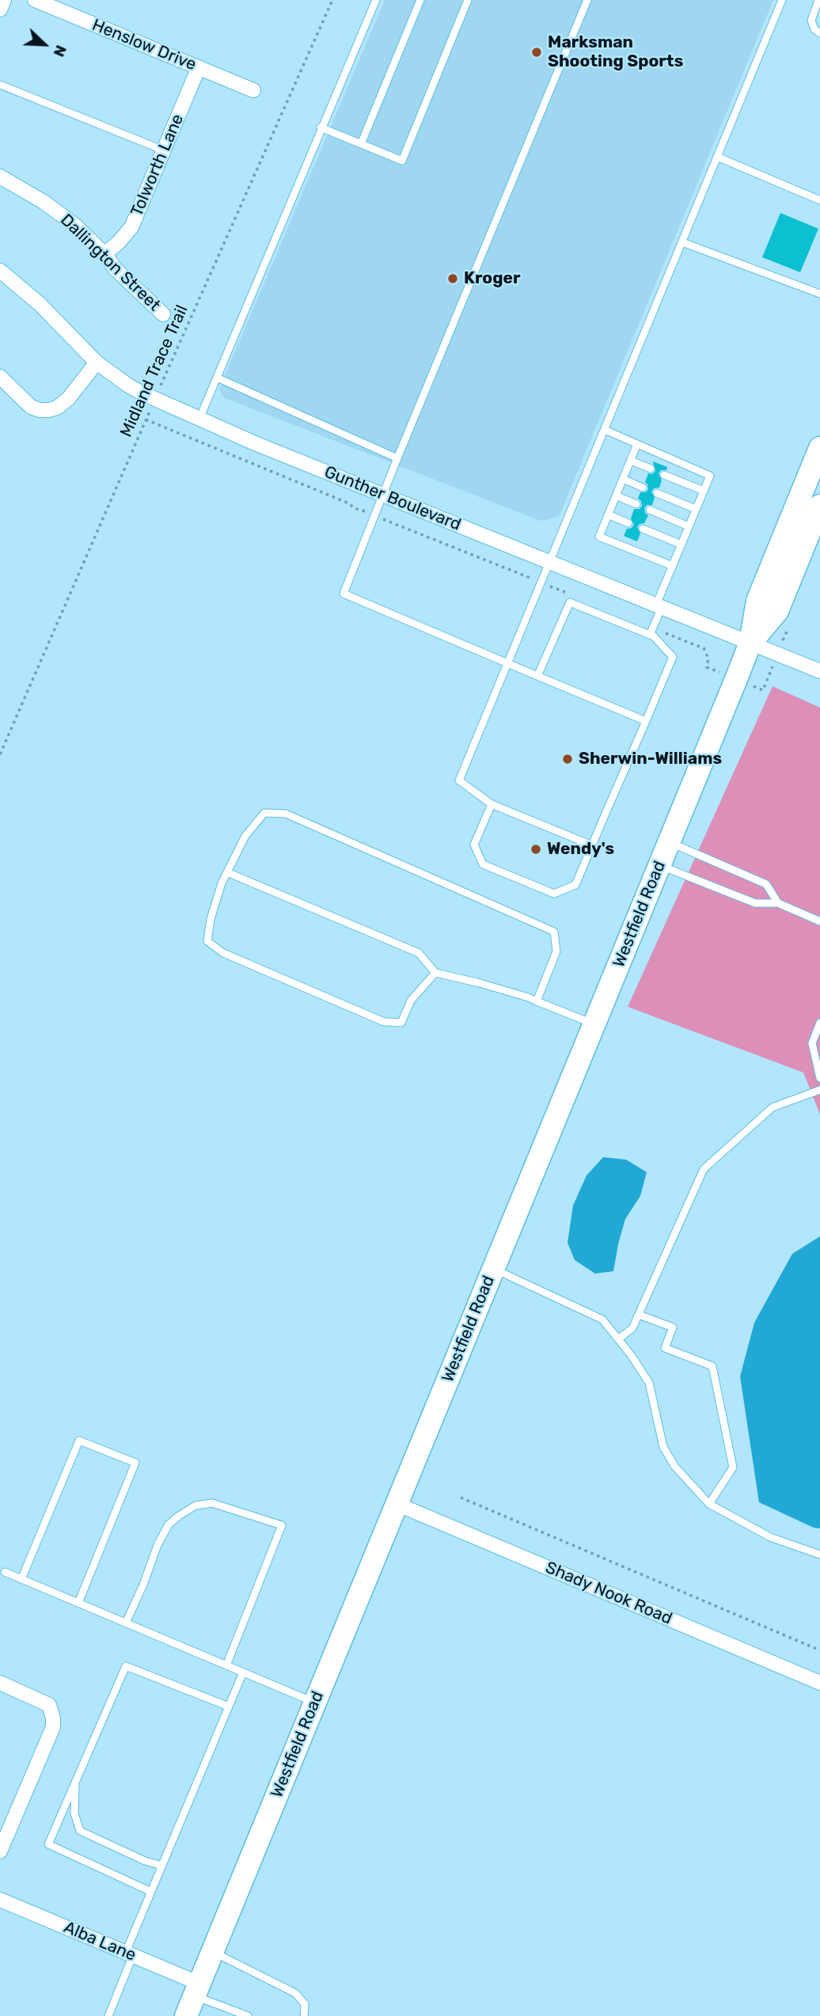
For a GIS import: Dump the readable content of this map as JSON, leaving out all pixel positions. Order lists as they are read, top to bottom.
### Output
{
  "streets": {
    "main road": ["Westfield Road"],
    "street": [
      "Henslow Drive",
      "Tolworth Lane",
      "Dallington Street",
      "Gunther Boulevard",
      "Shady Nook Road",
      "Alba Lane"
    ],
    "path": ["Midland Trace Trail"]
  },
  "crossings": [
    ["Henslow Drive", "Tolworth Lane"],
    ["Tolworth Lane", "Dallington Street"],
    ["Midland Trace Trail", "Gunther Boulevard"],
    ["Gunther Boulevard", "Westfield Road"],
    ["Westfield Road", "Shady Nook Road"],
    ["Westfield Road", "Alba Lane"]
  ],
  "places": [
    "Marksman Shooting Sports",
    "Kroger",
    "Sherwin-Williams",
    "Wendy's"
  ],
  "north": "bottom right"
}
